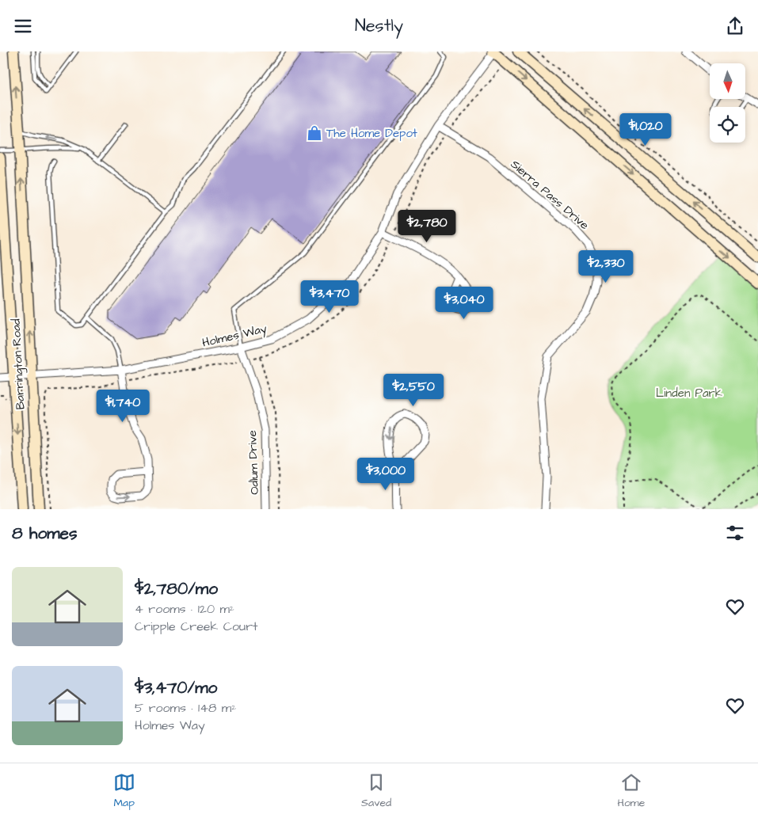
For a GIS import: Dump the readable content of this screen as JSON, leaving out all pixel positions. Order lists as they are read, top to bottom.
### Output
{
  "streets": {
    "main road": ["Barrington Road"],
    "street": ["Sierra Pass Drive", "Holmes Way", "Odlum Drive"]
  },
  "crossings": [
    ["Sierra Pass Drive", "Holmes Way"],
    ["Holmes Way", "Barrington Road"],
    ["Holmes Way", "Odlum Drive"]
  ],
  "parks": ["Linden Park"],
  "places": {
    "shop": ["The Home Depot"]
  },
  "north": "bottom",
  "page": {
    "header": "Nestly",
    "price": [
      "$1,020",
      "$2,780",
      "$2,330",
      "$3,470",
      "$3,040",
      "$2,550",
      "$1,740",
      "$3,000"
    ],
    "heading": "8 homes",
    "list": [
      {
        "name": "$2,780/mo",
        "note": "4 rooms · 120 m² · Cripple Creek Court"
      },
      {
        "name": "$3,470/mo",
        "note": "5 rooms · 148 m² · Holmes Way"
      }
    ],
    "tabs": ["Map", "Saved", "Home"]
  }
}
